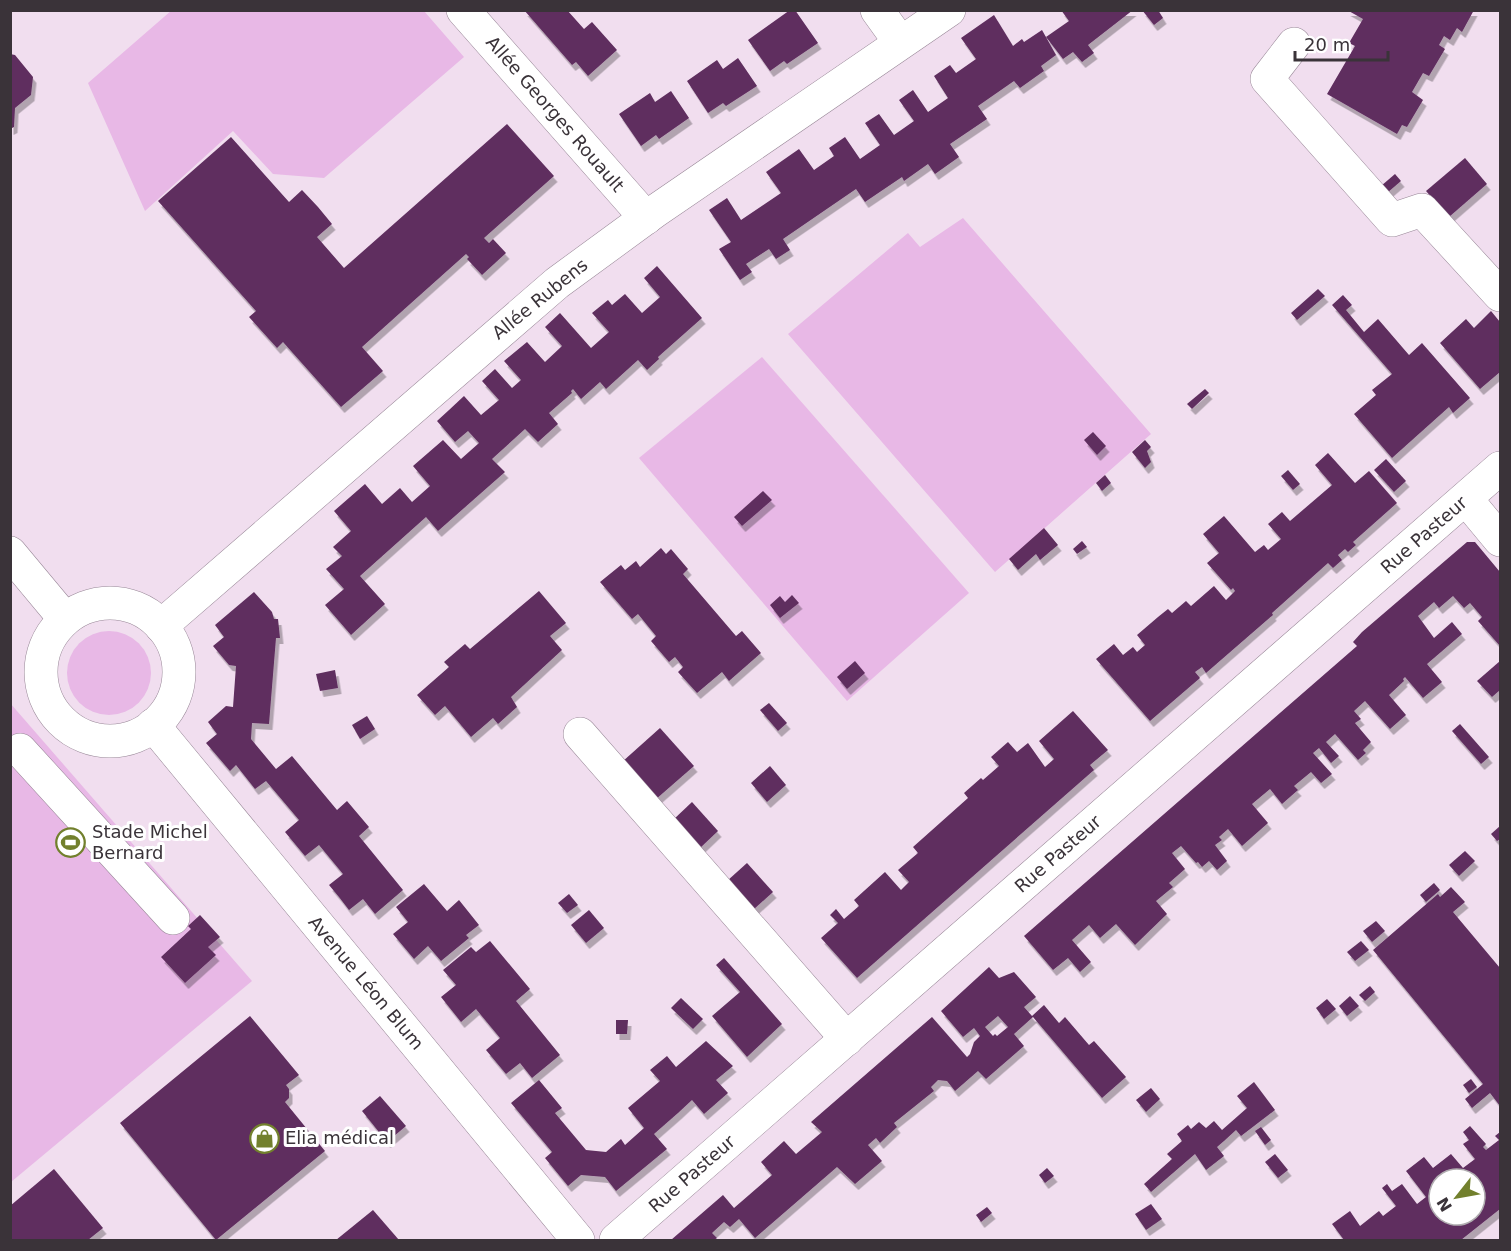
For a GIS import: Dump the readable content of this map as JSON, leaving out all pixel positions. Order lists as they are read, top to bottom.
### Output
{
  "streets": {
    "street": [
      "Allée Georges Rouault",
      "Allée Rubens",
      "Rue Pasteur",
      "Avenue Léon Blum"
    ]
  },
  "crossings": [
    ["Allée Georges Rouault", "Allée Rubens"],
    ["Allée Rubens", "Avenue Léon Blum"]
  ],
  "places": {
    "sports": ["Stade Michel Bernard"],
    "shop": ["Elia médical"]
  },
  "scale_bar": "20 m",
  "north": "bottom left"
}
